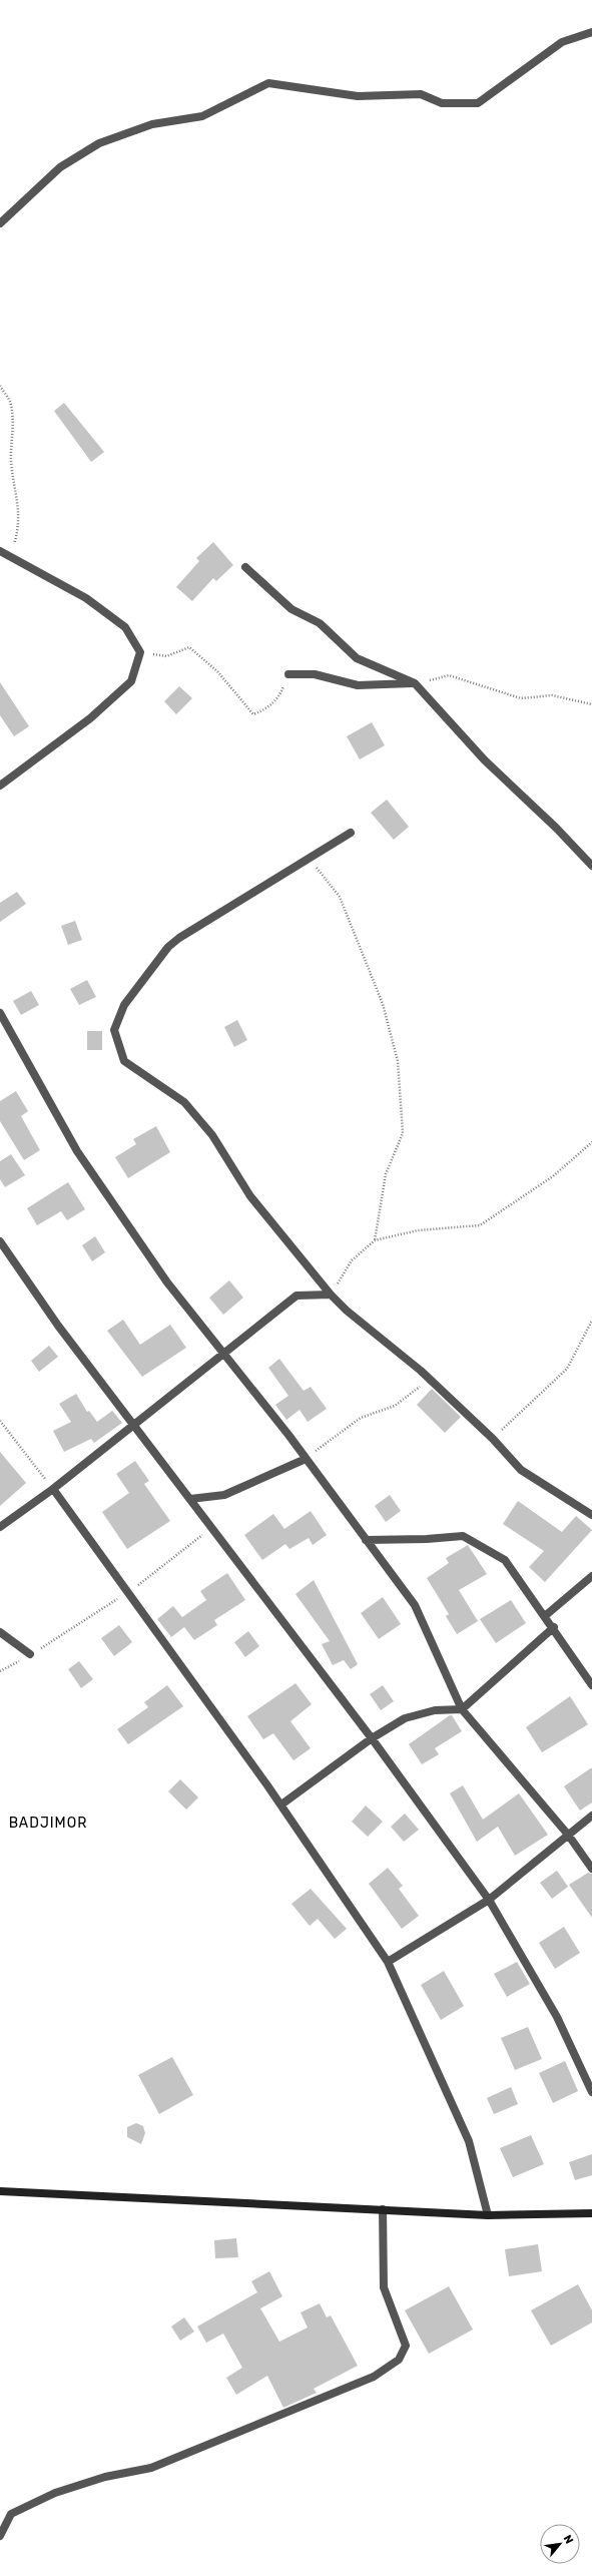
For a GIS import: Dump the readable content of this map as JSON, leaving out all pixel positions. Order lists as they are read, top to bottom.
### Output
{
  "districts": ["BADJIMOR"],
  "north": "top right"
}
